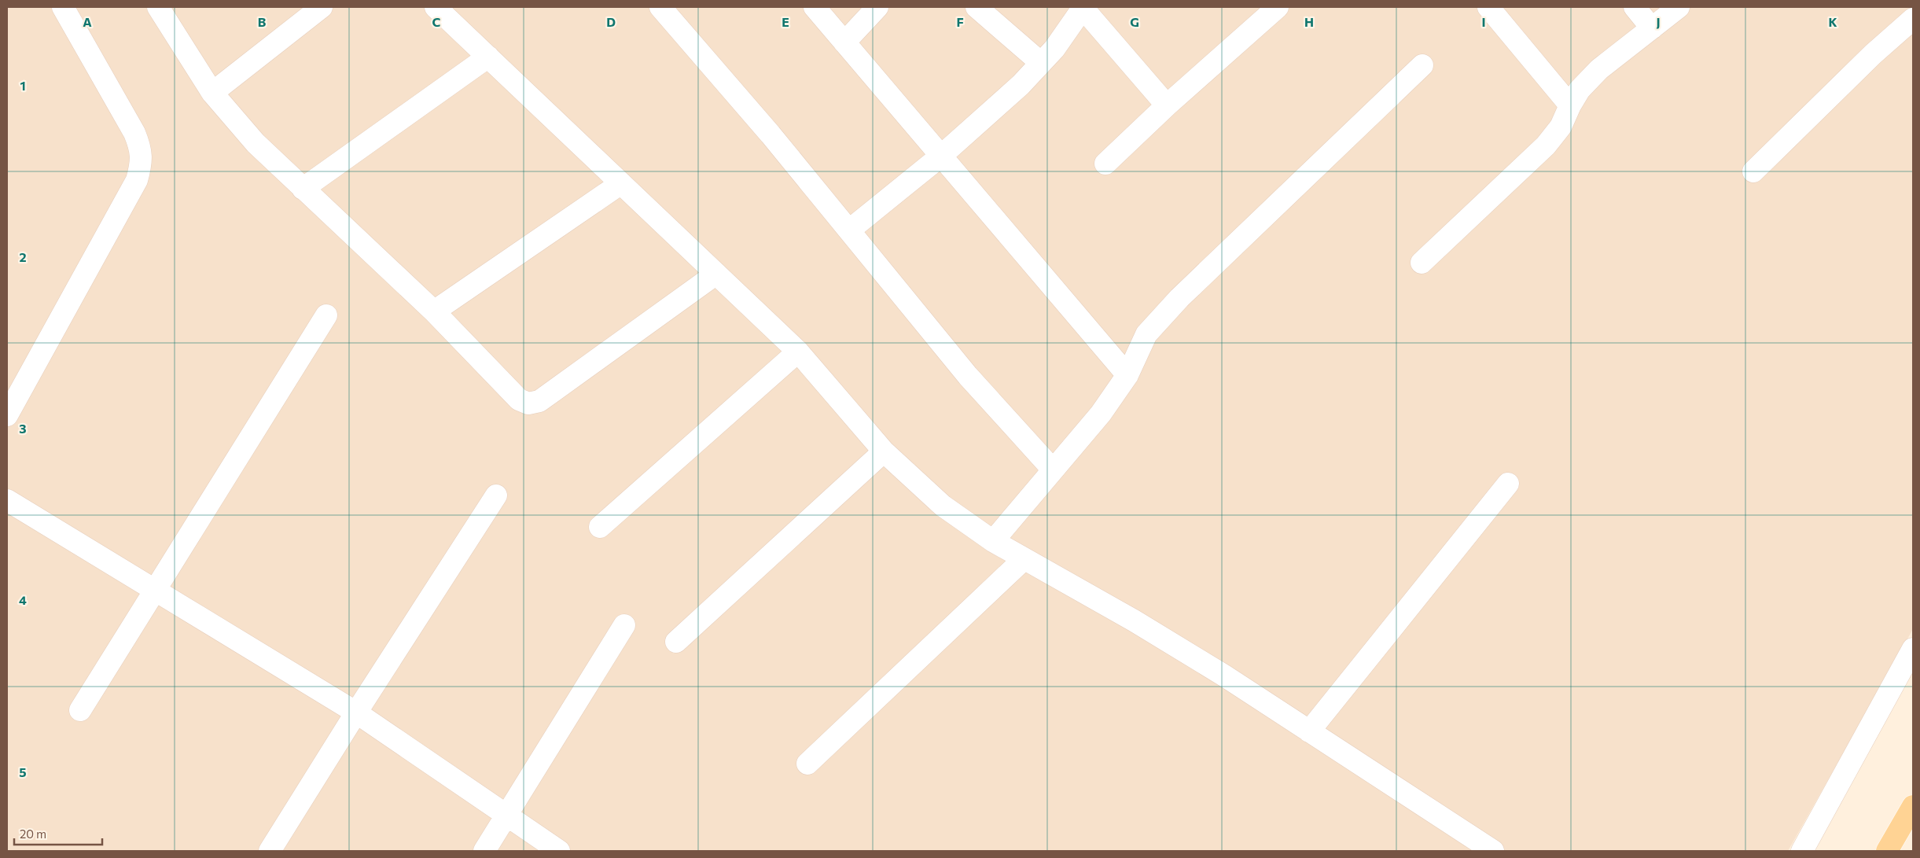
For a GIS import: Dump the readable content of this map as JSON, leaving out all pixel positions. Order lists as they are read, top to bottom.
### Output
{
  "scale_bar": "20 m",
  "grid": {
    "columns": [
      "A",
      "B",
      "C",
      "D",
      "E",
      "F",
      "G",
      "H",
      "I",
      "J",
      "K"
    ],
    "rows": [
      "1",
      "2",
      "3",
      "4",
      "5"
    ]
  }
}
